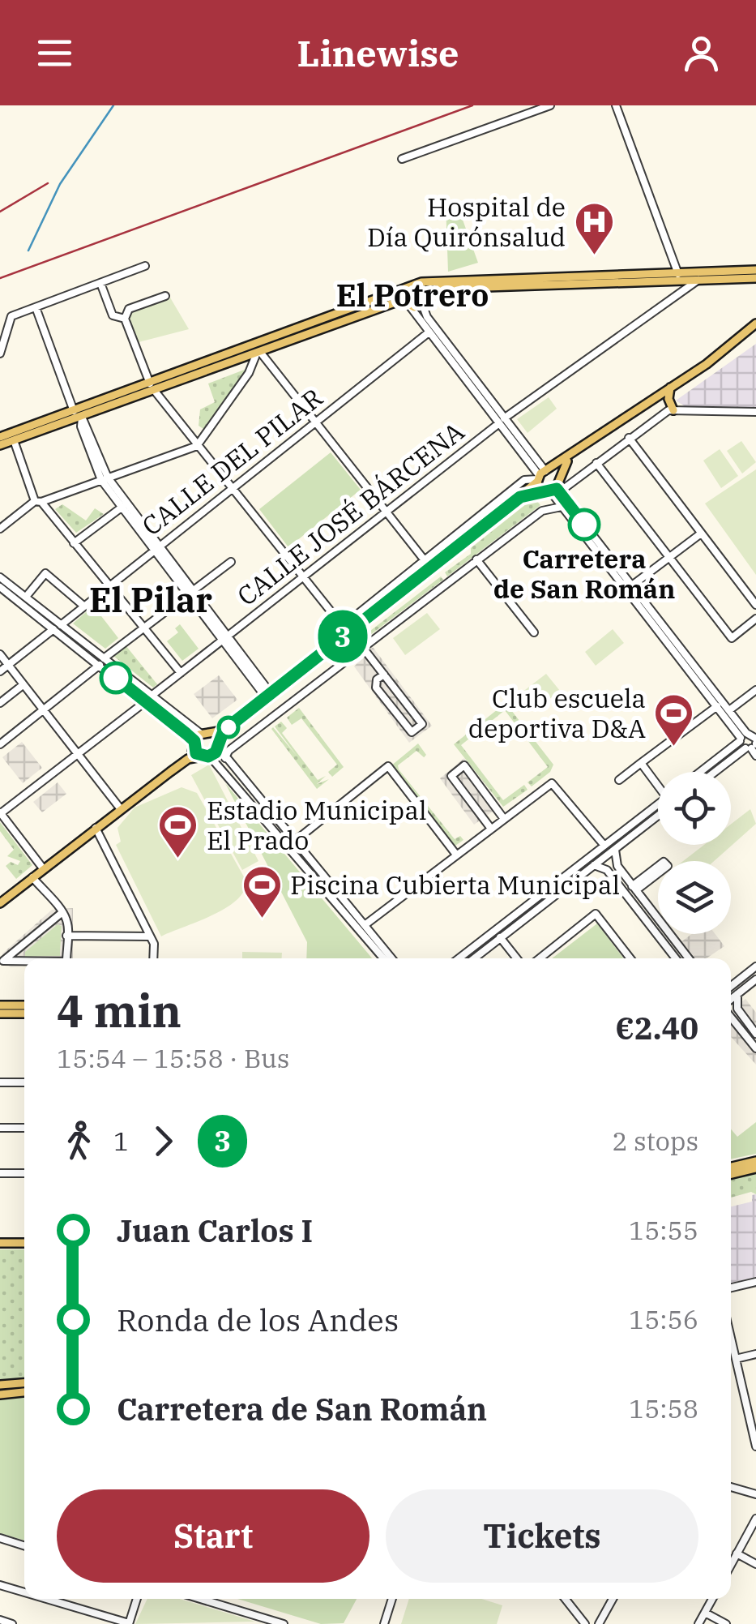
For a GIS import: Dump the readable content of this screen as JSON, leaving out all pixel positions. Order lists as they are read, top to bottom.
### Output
{
  "streets": {
    "street": ["CALLE DEL PILAR", "CALLE JOSÉ BÁRCENA"]
  },
  "districts": ["El Potrero", "El Pilar"],
  "places": {
    "hospital": ["Hospital de Día Quirónsalud"],
    "other": ["Carretera de San Román"],
    "sports": ["Club escuela deportiva D&A", "Estadio Municipal El Prado", "Piscina Cubierta Municipal"]
  },
  "lines": ["bus line 3"],
  "page": {
    "header": "Linewise",
    "on_map": "3",
    "heading": ["4 min", "15:54 – 15:58 · Bus", "€2.40"],
    "legs": ["1", "3", "2 stops"],
    "list": [
      {
        "name": "Juan Carlos I",
        "value": "15:55"
      },
      {
        "name": "Ronda de los Andes",
        "value": "15:56"
      },
      {
        "name": "Carretera de San Román",
        "value": "15:58"
      }
    ],
    "buttons": ["Start", "Tickets"]
  }
}
